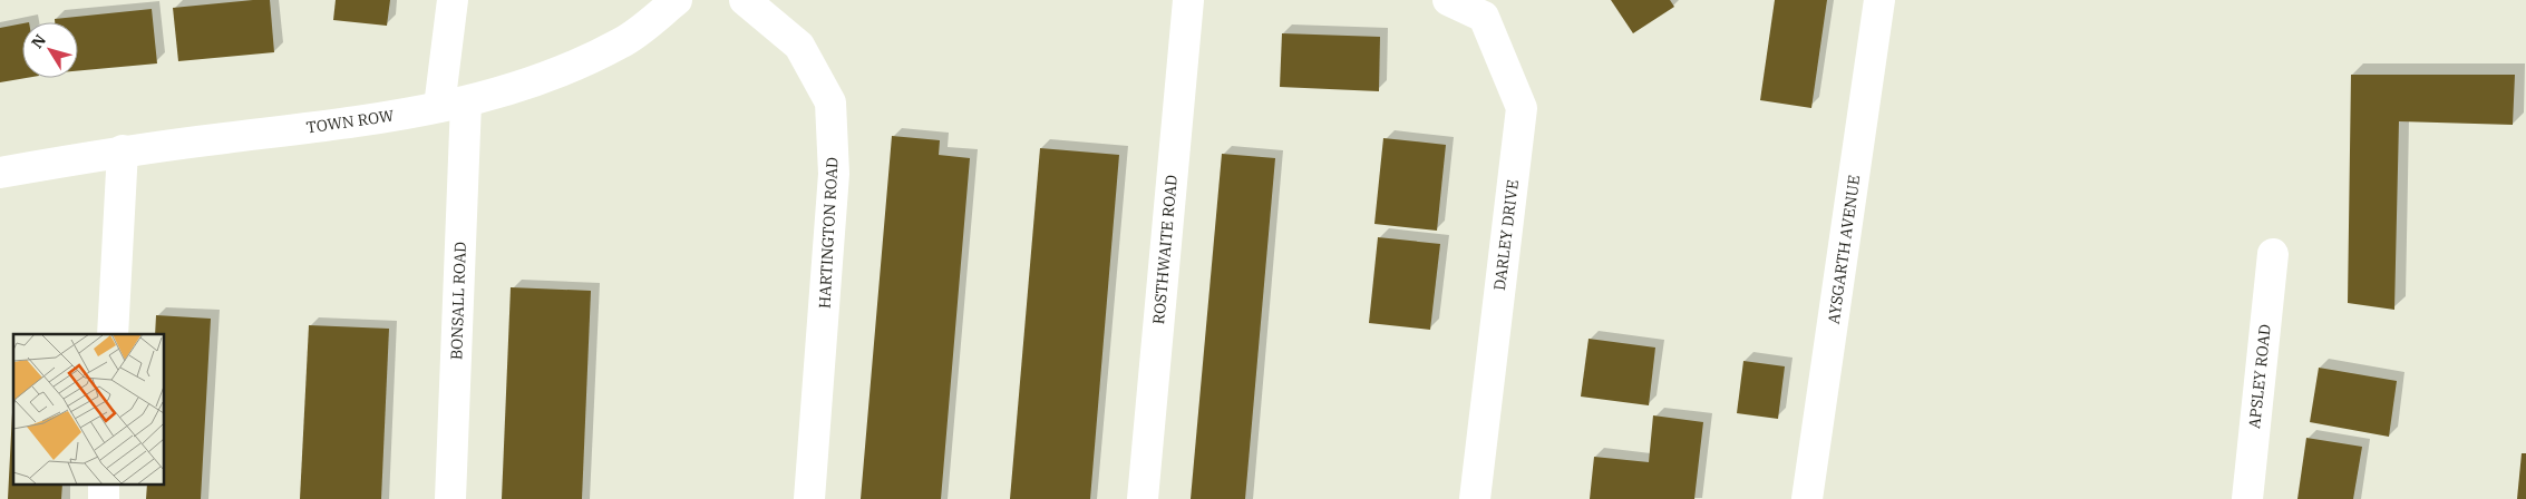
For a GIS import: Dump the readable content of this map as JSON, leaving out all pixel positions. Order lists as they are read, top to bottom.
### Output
{
  "streets": {
    "street": [
      "TOWN ROW",
      "HARTINGTON ROAD",
      "DARLEY DRIVE",
      "ROSTHWAITE ROAD",
      "AYSGARTH AVENUE",
      "BONSALL ROAD",
      "APSLEY ROAD"
    ]
  },
  "crossings": [
    ["TOWN ROW", "BONSALL ROAD"]
  ],
  "north": "top left"
}
